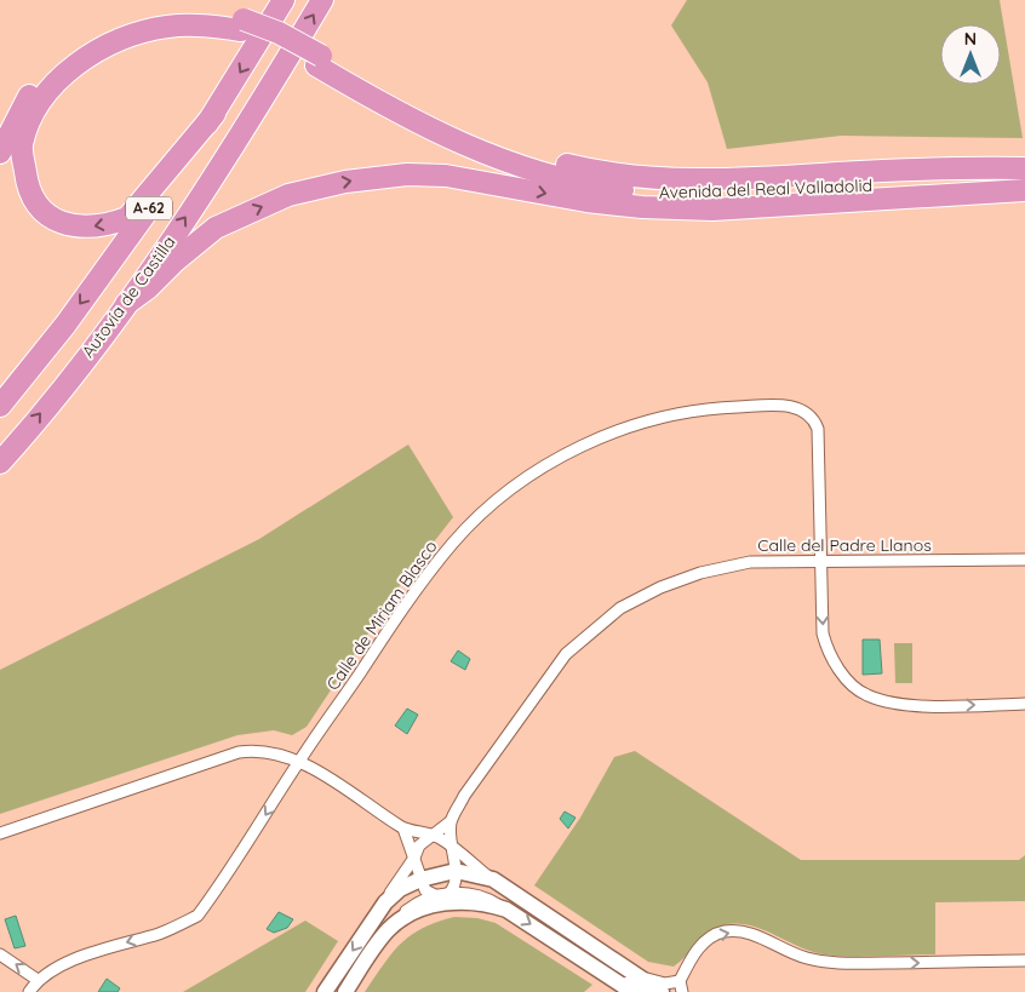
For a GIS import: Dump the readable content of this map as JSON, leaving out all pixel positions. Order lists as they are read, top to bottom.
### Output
{
  "streets": {
    "highway": ["Avenida del Real Valladolid", "A-62", "Autovía de Castilla"],
    "street": ["Calle del Padre Llanos", "Calle de Miriam Blasco"]
  },
  "crossings": [
    ["Calle del Padre Llanos", "Calle de Miriam Blasco"]
  ],
  "north": "top"
}
